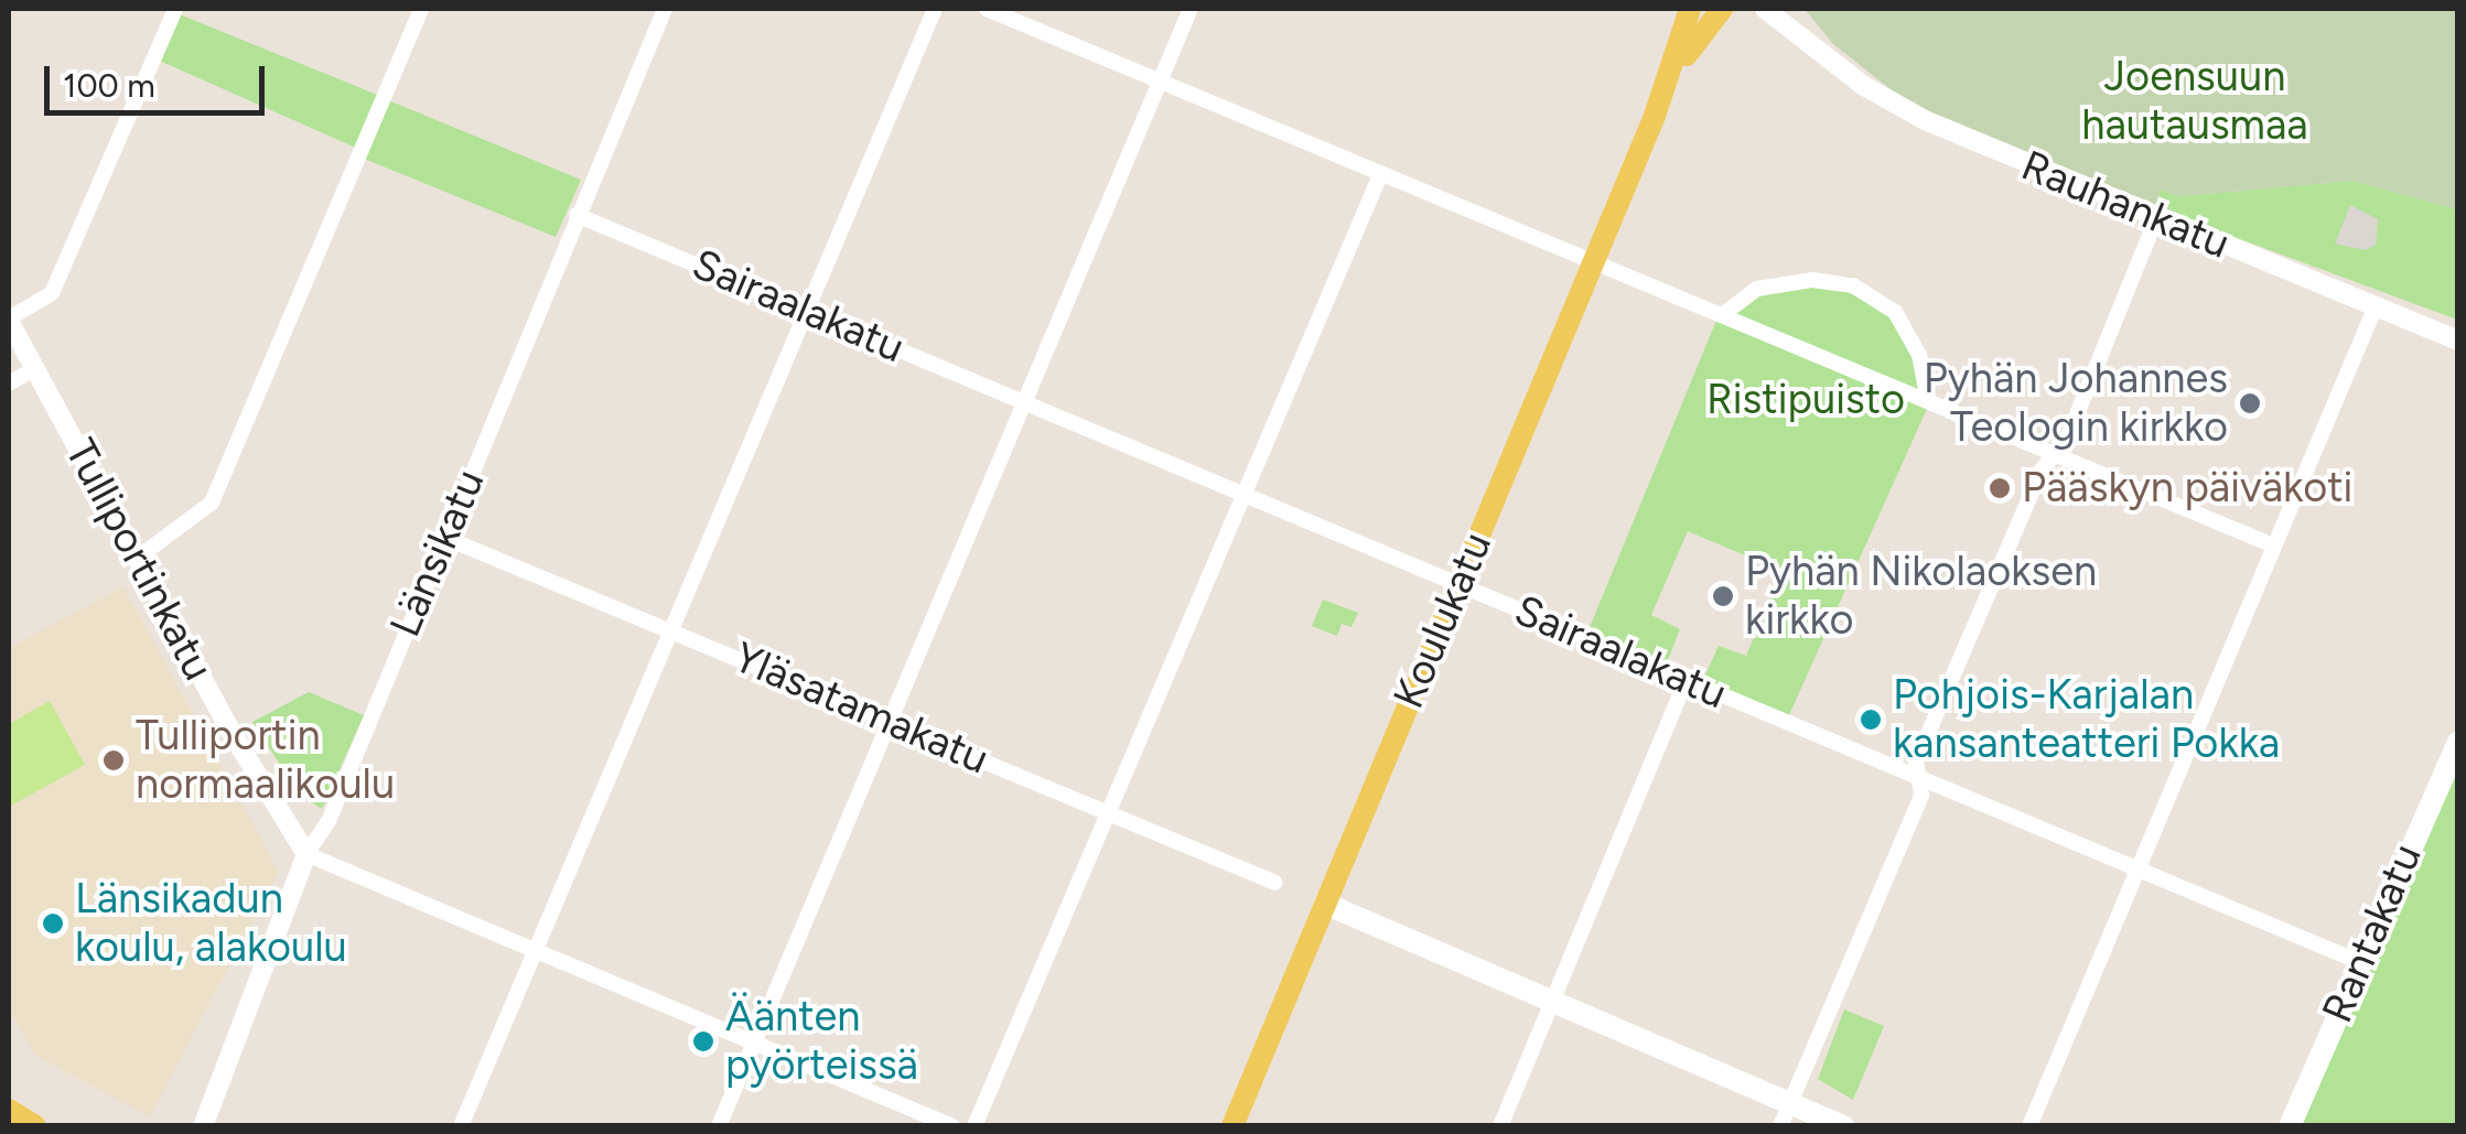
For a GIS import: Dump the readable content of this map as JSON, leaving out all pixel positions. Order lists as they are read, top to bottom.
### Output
{
  "streets": {
    "main road": ["Koulukatu", "Rantakatu"],
    "street": [
      "Rauhankatu",
      "Sairaalakatu",
      "Länsikatu",
      "Tulliportinkatu",
      "Yläsatamakatu"
    ]
  },
  "crossings": [
    ["Sairaalakatu", "Länsikatu"],
    ["Sairaalakatu", "Koulukatu"],
    ["Sairaalakatu", "Rantakatu"],
    ["Länsikatu", "Tulliportinkatu"],
    ["Länsikatu", "Yläsatamakatu"]
  ],
  "parks": ["Joensuun hautausmaa", "Ristipuisto"],
  "places": [
    "Pyhän Johannes Teologin kirkko",
    "Pääskyn päiväkoti",
    "Pyhän Nikolaoksen kirkko",
    "Pohjois-Karjalan kansanteatteri Pokka",
    "Tulliportin normaalikoulu",
    "Länsikadun koulu, alakoulu",
    "Äänten pyörteissä"
  ],
  "scale_bar": "100 m"
}
